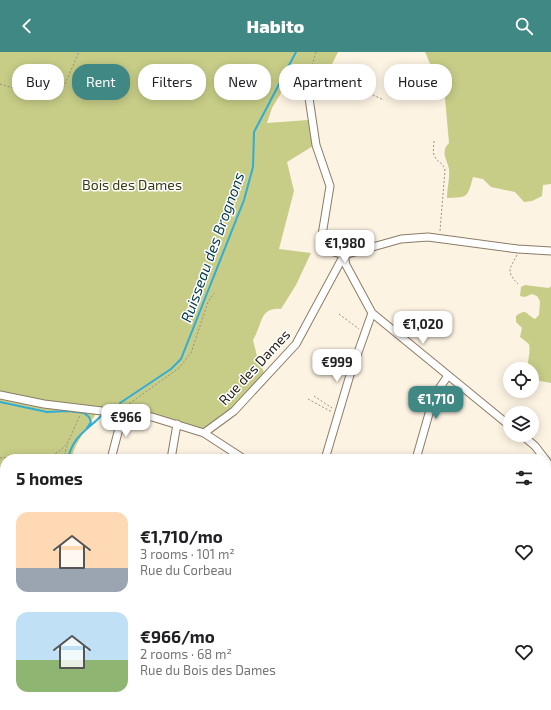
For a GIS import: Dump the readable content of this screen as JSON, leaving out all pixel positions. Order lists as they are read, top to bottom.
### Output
{
  "streets": {
    "street": ["Rue des Dames"]
  },
  "water": ["Ruisseau des Brognons"],
  "parks": ["Bois des Dames"],
  "page": {
    "header": "Habito",
    "chip": [
      "Buy",
      "Rent",
      "Filters",
      "New",
      "Apartment",
      "House"
    ],
    "price": [
      "€1,980",
      "€1,020",
      "€999",
      "€1,710",
      "€966"
    ],
    "heading": "5 homes",
    "list": [
      {
        "name": "€1,710/mo",
        "note": "3 rooms · 101 m² · Rue du Corbeau"
      },
      {
        "name": "€966/mo",
        "note": "2 rooms · 68 m² · Rue du Bois des Dames"
      }
    ]
  }
}
